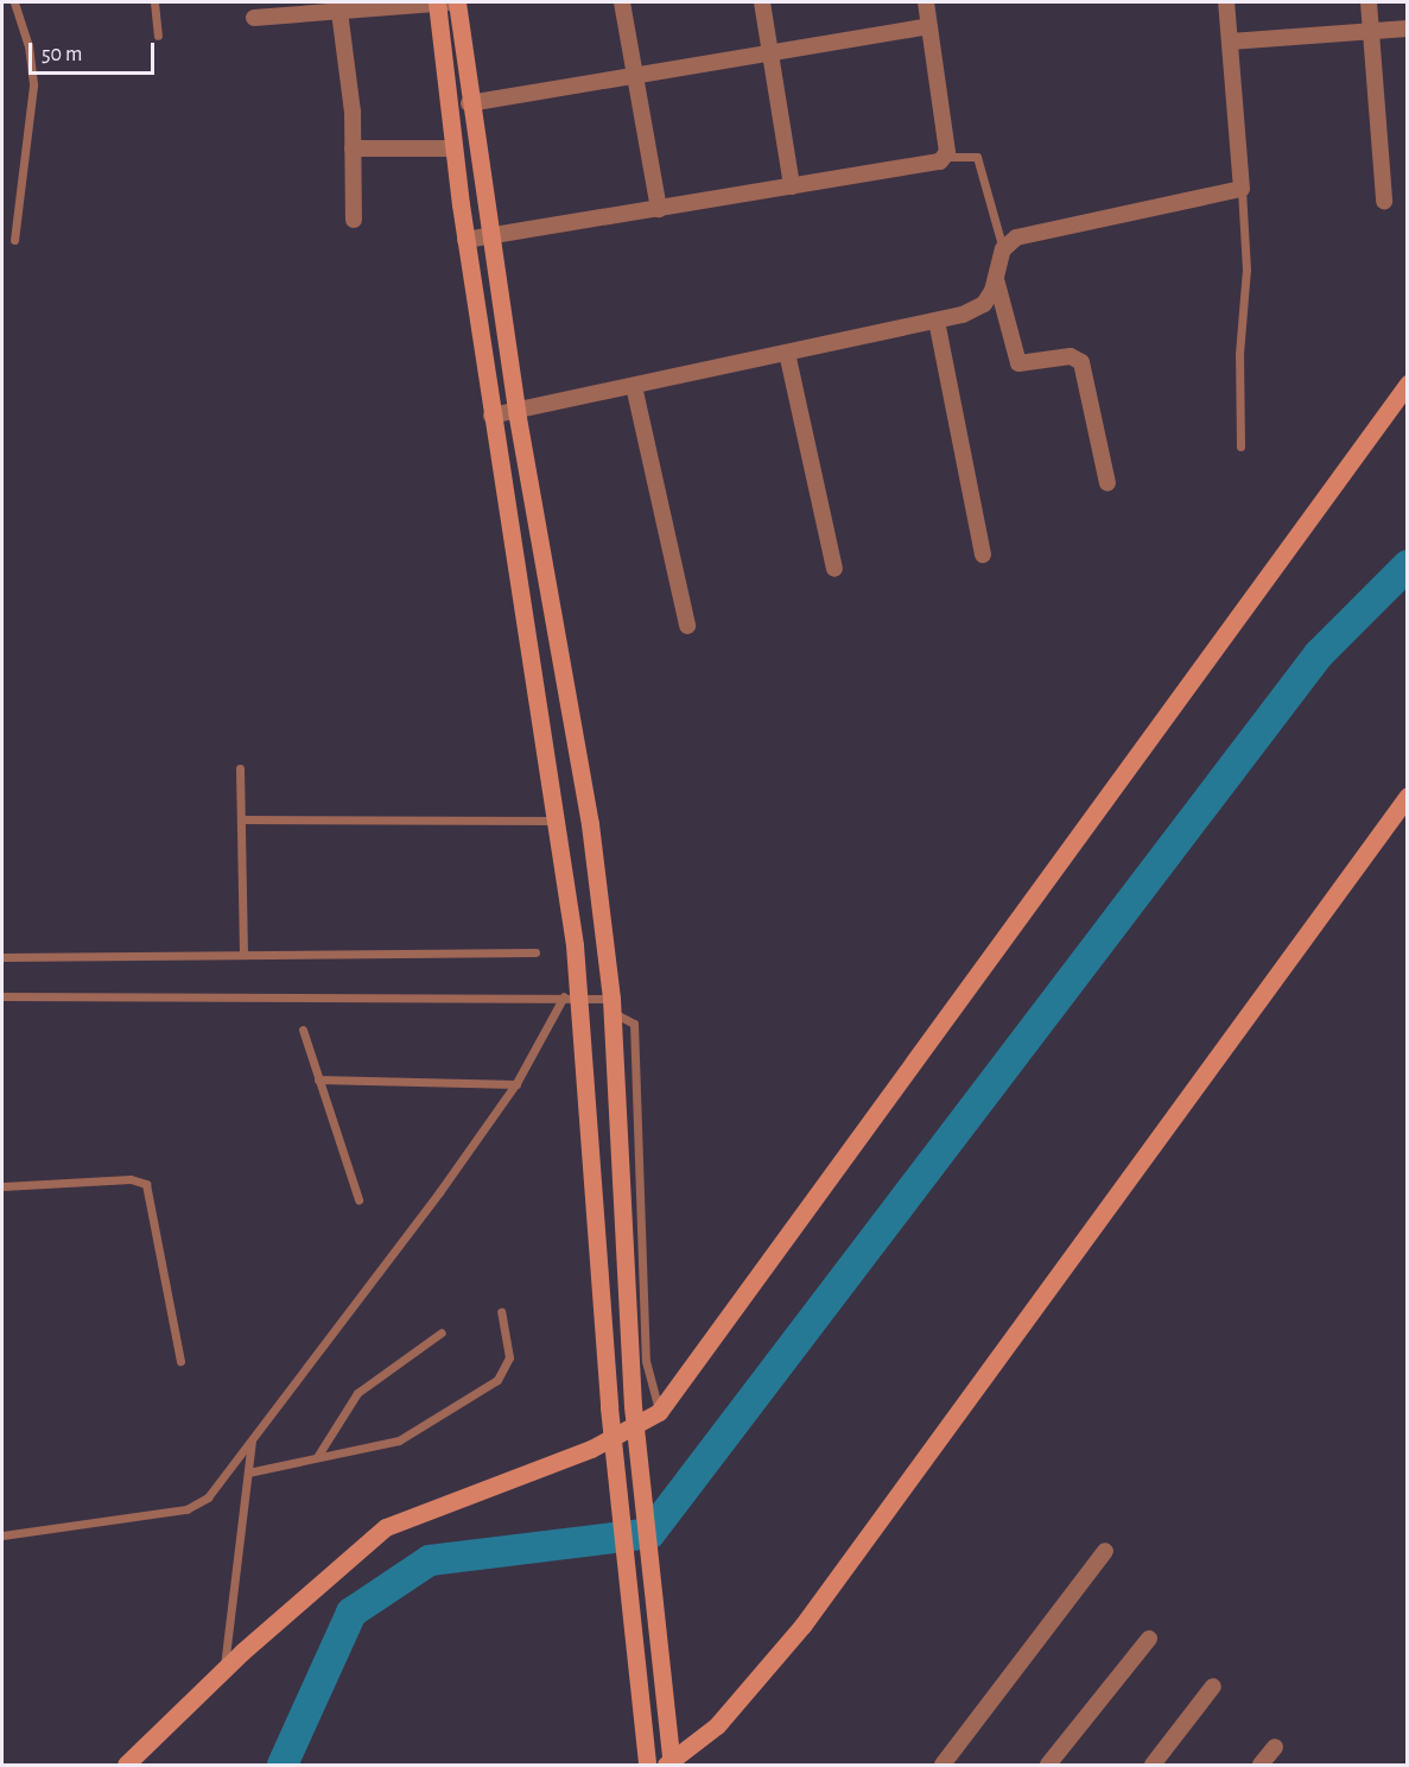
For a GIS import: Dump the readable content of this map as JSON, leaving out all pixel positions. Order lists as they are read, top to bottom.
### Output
{
  "scale_bar": "50 m"
}
